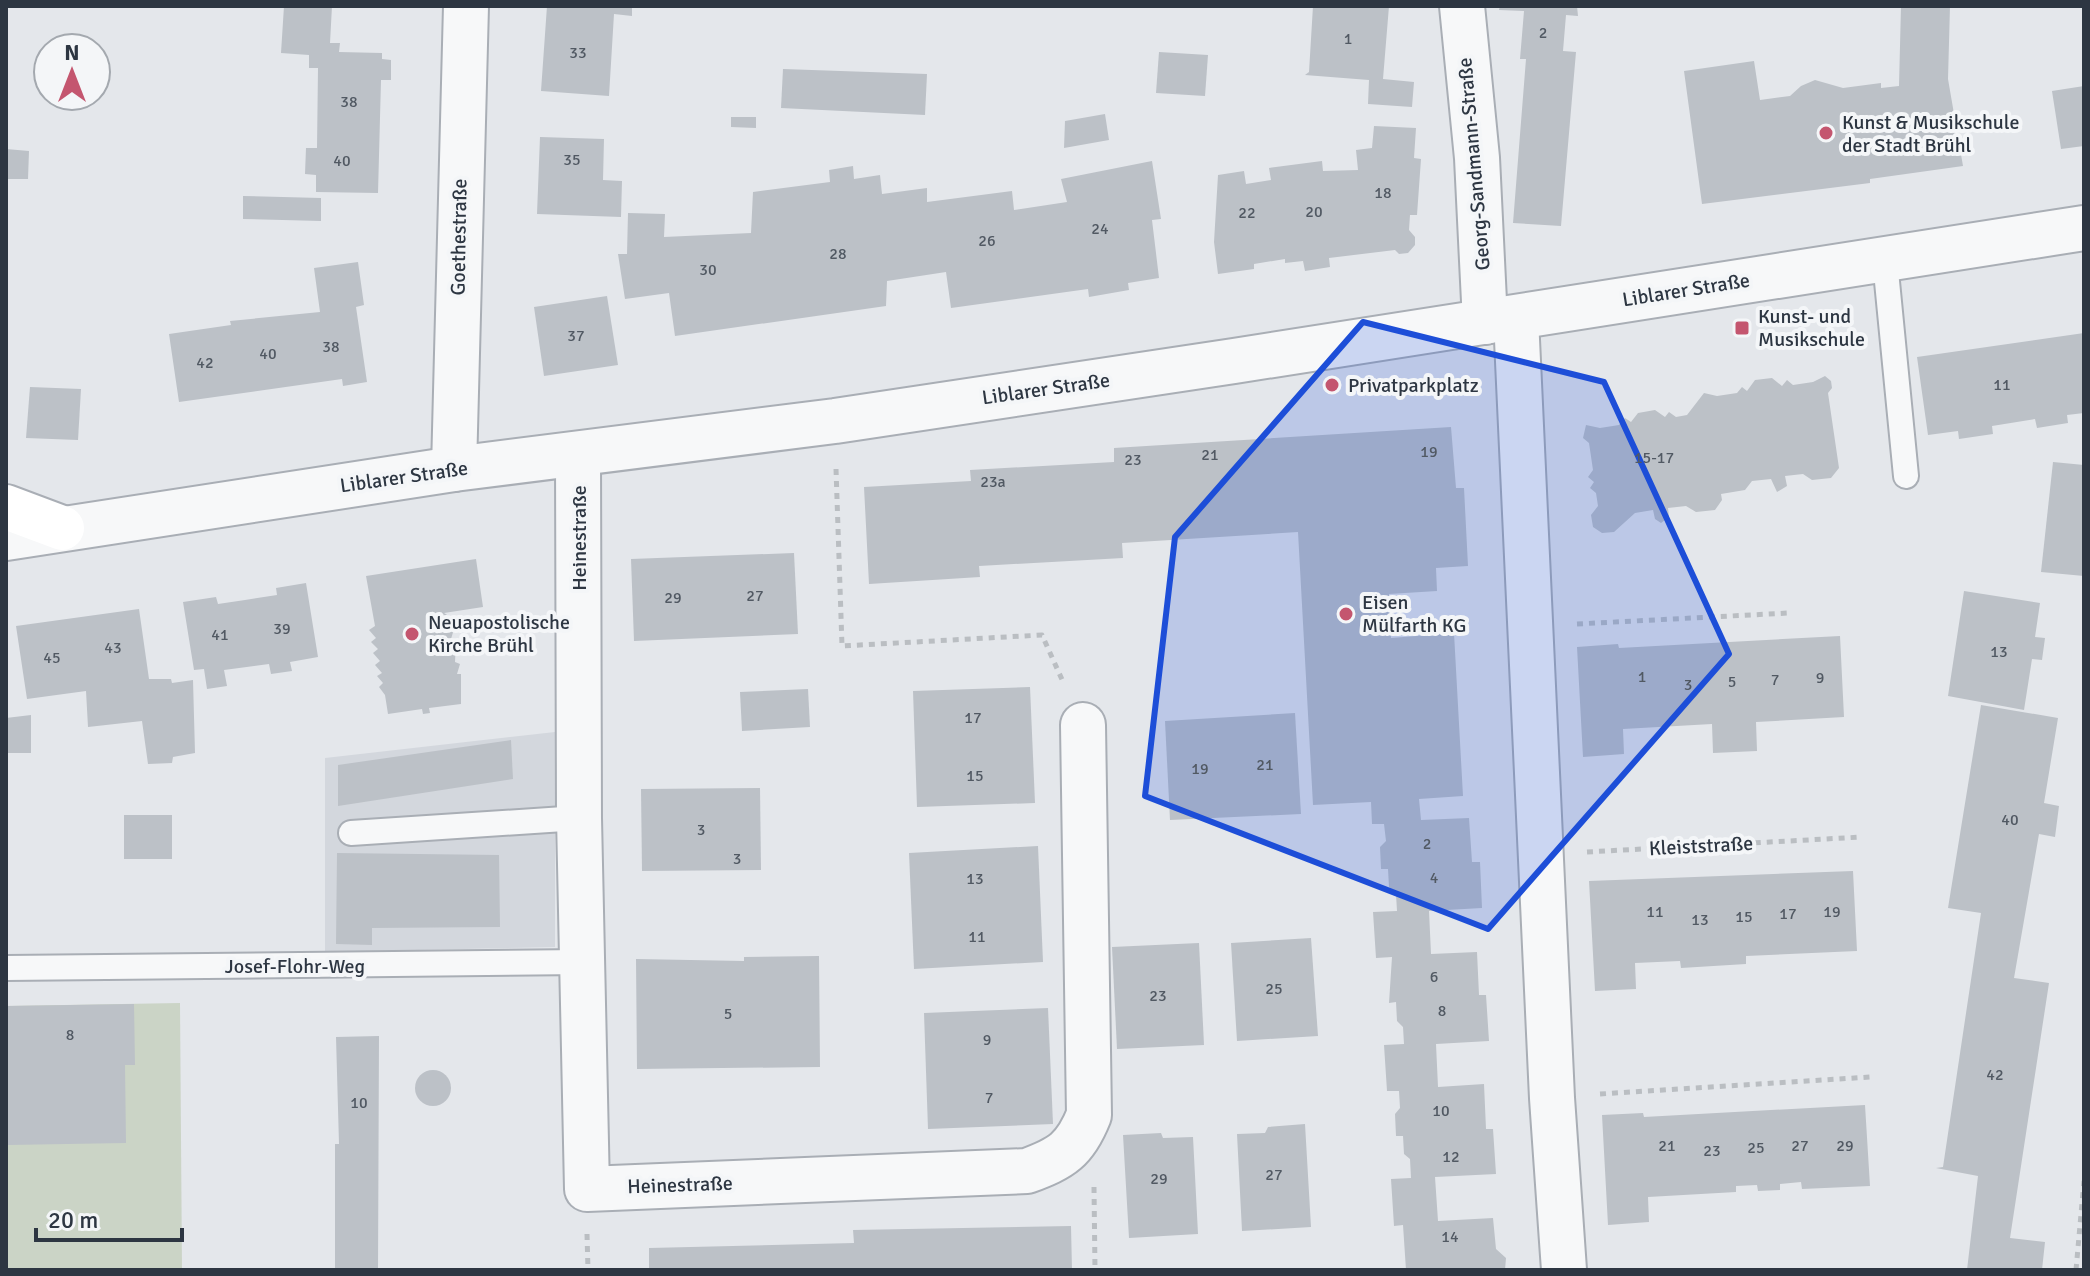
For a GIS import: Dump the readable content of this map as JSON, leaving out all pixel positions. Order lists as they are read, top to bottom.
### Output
{
  "streets": {
    "street": [
      "Georg-Sandmann-Straße",
      "Goethestraße",
      "Liblarer Straße",
      "Heinestraße"
    ],
    "lane": ["Josef-Flohr-Weg"],
    "path": ["Kleiststraße"]
  },
  "crossings": [
    ["Georg-Sandmann-Straße", "Liblarer Straße"],
    ["Goethestraße", "Liblarer Straße"],
    ["Liblarer Straße", "Heinestraße"],
    ["Heinestraße", "Josef-Flohr-Weg"]
  ],
  "places": {
    "other": [
      "Kunst & Musikschule der Stadt Brühl",
      "Privatparkplatz",
      "Eisen Mülfarth KG",
      "Neuapostolische Kirche Brühl"
    ],
    "transit": ["Kunst- und Musikschule"]
  },
  "house_numbers": [
    "2",
    "1",
    "33",
    "38",
    "35",
    "40",
    "18",
    "20",
    "22",
    "24",
    "26",
    "28",
    "30",
    "37",
    "38",
    "40",
    "42",
    "11",
    "19",
    "21",
    "15-17",
    "23",
    "23a",
    "27",
    "29",
    "39",
    "41",
    "43",
    "13",
    "45",
    "1",
    "9",
    "7",
    "5",
    "3",
    "17",
    "21",
    "19",
    "15",
    "40",
    "3",
    "2",
    "3",
    "4",
    "13",
    "11",
    "19",
    "17",
    "15",
    "13",
    "11",
    "6",
    "25",
    "23",
    "8",
    "5",
    "8",
    "9",
    "42",
    "7",
    "10",
    "10",
    "21",
    "27",
    "29",
    "25",
    "23",
    "12",
    "27",
    "29",
    "14"
  ],
  "scale_bar": "20 m",
  "north": "top"
}
